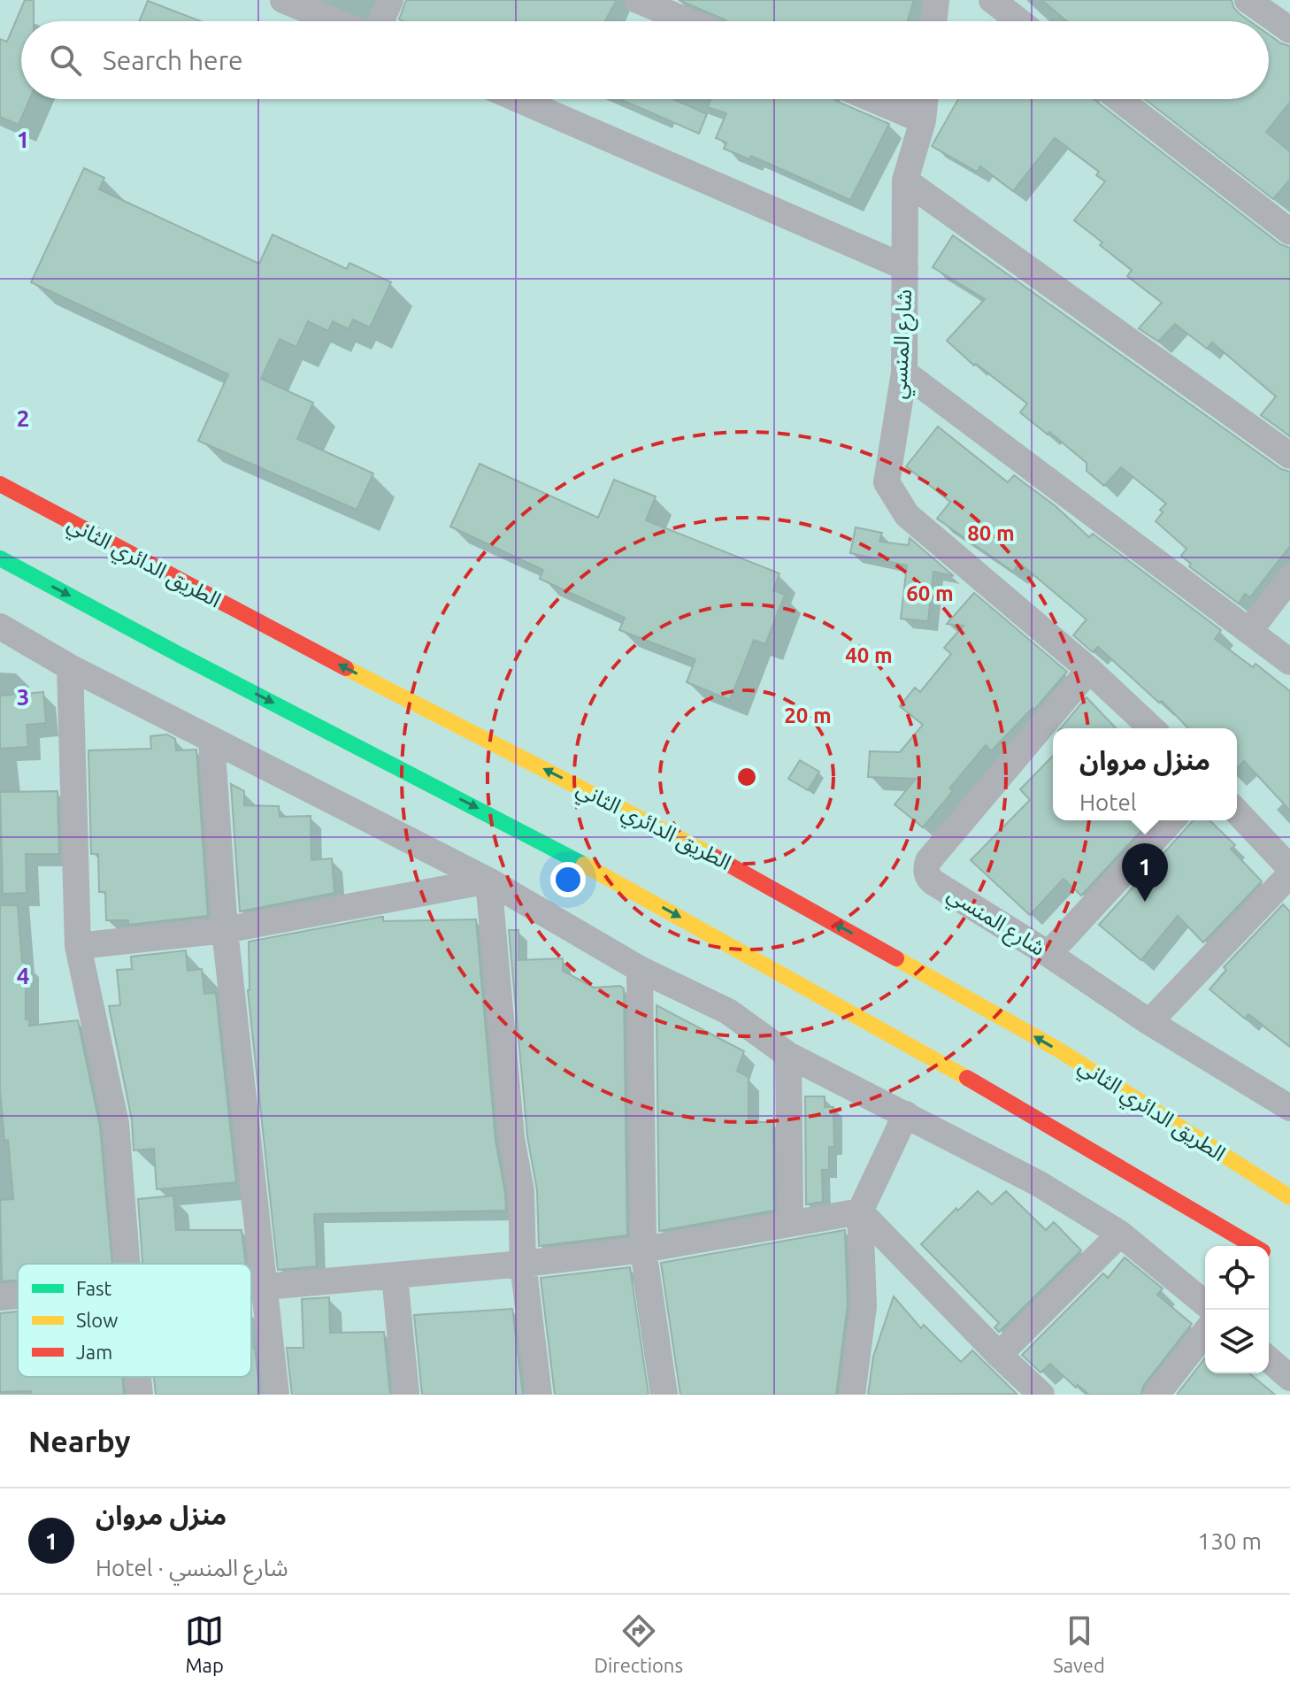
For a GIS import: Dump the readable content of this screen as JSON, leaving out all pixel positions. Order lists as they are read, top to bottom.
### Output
{
  "streets": {
    "highway": ["الطريق الدائري الثاني"],
    "street": ["شارع المنسي"]
  },
  "legend": ["Fast", "Slow", "Jam"],
  "page": {
    "search": "Search here",
    "popup": ["منزل مروان", "Hotel"],
    "pins": "1",
    "heading": "Nearby",
    "list": [
      {
        "mark": "1",
        "name": "منزل مروان",
        "note": "Hotel · شارع المنسي",
        "value": "130 m"
      }
    ],
    "nav": ["Map", "Directions", "Saved"]
  },
  "grid": {
    "rows": [
      "1",
      "2",
      "3",
      "4"
    ]
  },
  "rings": [
    "80 m",
    "60 m",
    "40 m",
    "20 m"
  ]
}
